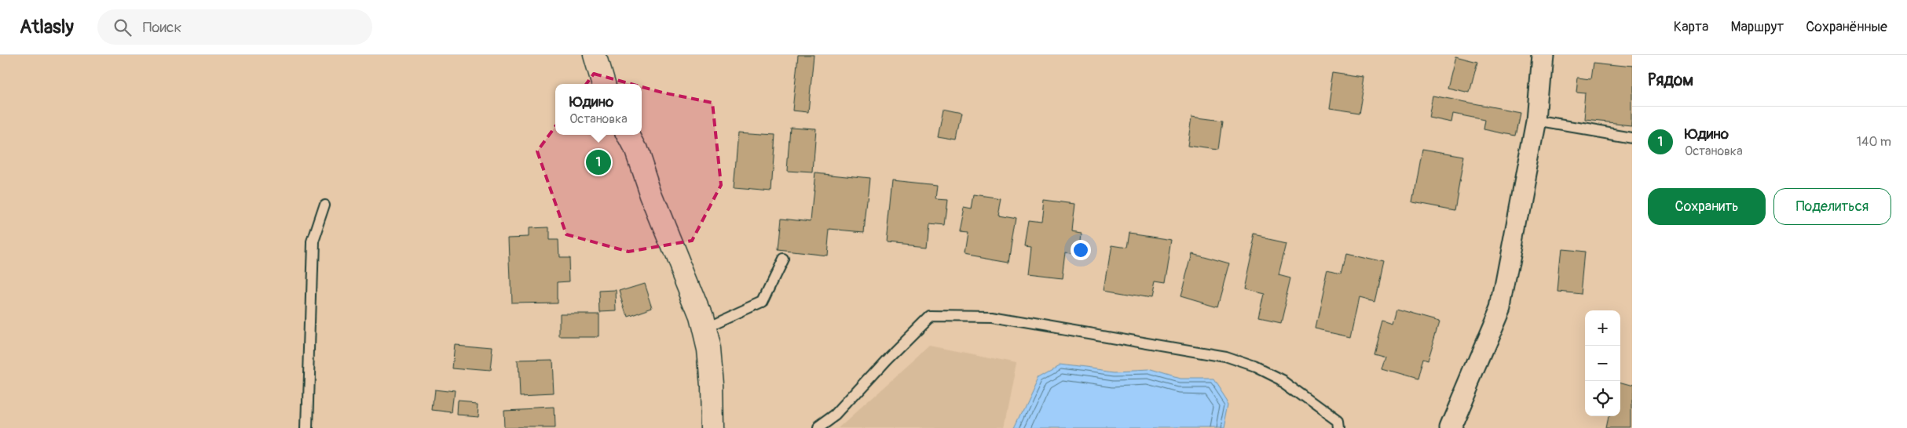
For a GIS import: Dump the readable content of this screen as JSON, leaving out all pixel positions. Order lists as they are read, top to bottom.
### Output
{
  "page": {
    "header": "Atlasly",
    "search": "Поиск",
    "nav": ["Карта", "Маршрут", "Сохранённые"],
    "heading": "Рядом",
    "popup": ["Юдино", "Остановка"],
    "list": [
      {
        "mark": "1",
        "name": "Юдино",
        "note": "Остановка",
        "value": "140 m"
      }
    ],
    "pins": "1",
    "buttons": ["Сохранить", "Поделиться"],
    "map_buttons": ["+", "−"]
  }
}
